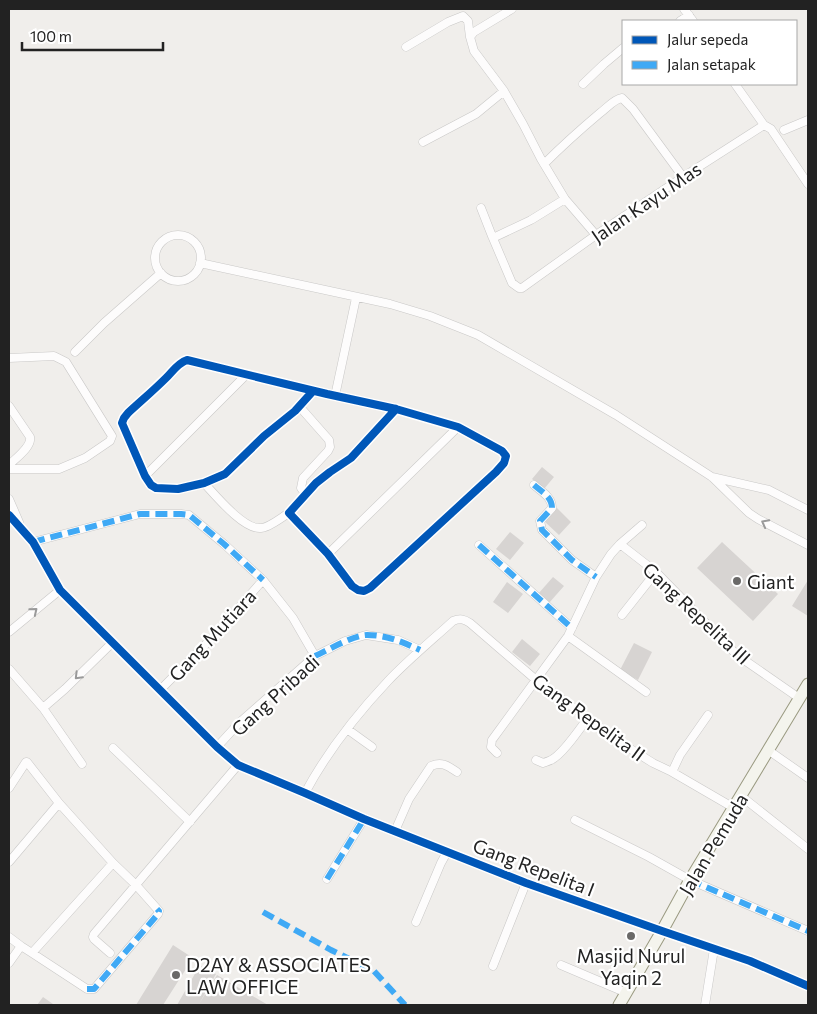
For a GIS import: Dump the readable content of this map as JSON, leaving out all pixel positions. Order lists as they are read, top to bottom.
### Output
{
  "streets": {
    "main road": ["Jalan Pemuda"],
    "street": [
      "Jalan Kayu Mas",
      "Gang Repelita III",
      "Gang Mutiara",
      "Gang Pribadi",
      "Gang Repelita II",
      "Gang Repelita I"
    ]
  },
  "crossings": [
    ["Gang Repelita III", "Jalan Pemuda"],
    ["Gang Mutiara", "Gang Repelita I"],
    ["Gang Pribadi", "Gang Repelita II"],
    ["Gang Pribadi", "Gang Repelita I"],
    ["Gang Repelita II", "Jalan Pemuda"],
    ["Jalan Pemuda", "Gang Repelita I"]
  ],
  "places": ["Giant", "Masjid Nurul Yaqin 2", "D2AY & ASSOCIATES LAW OFFICE"],
  "legend": ["Jalur sepeda", "Jalan setapak"],
  "scale_bar": "100 m"
}
